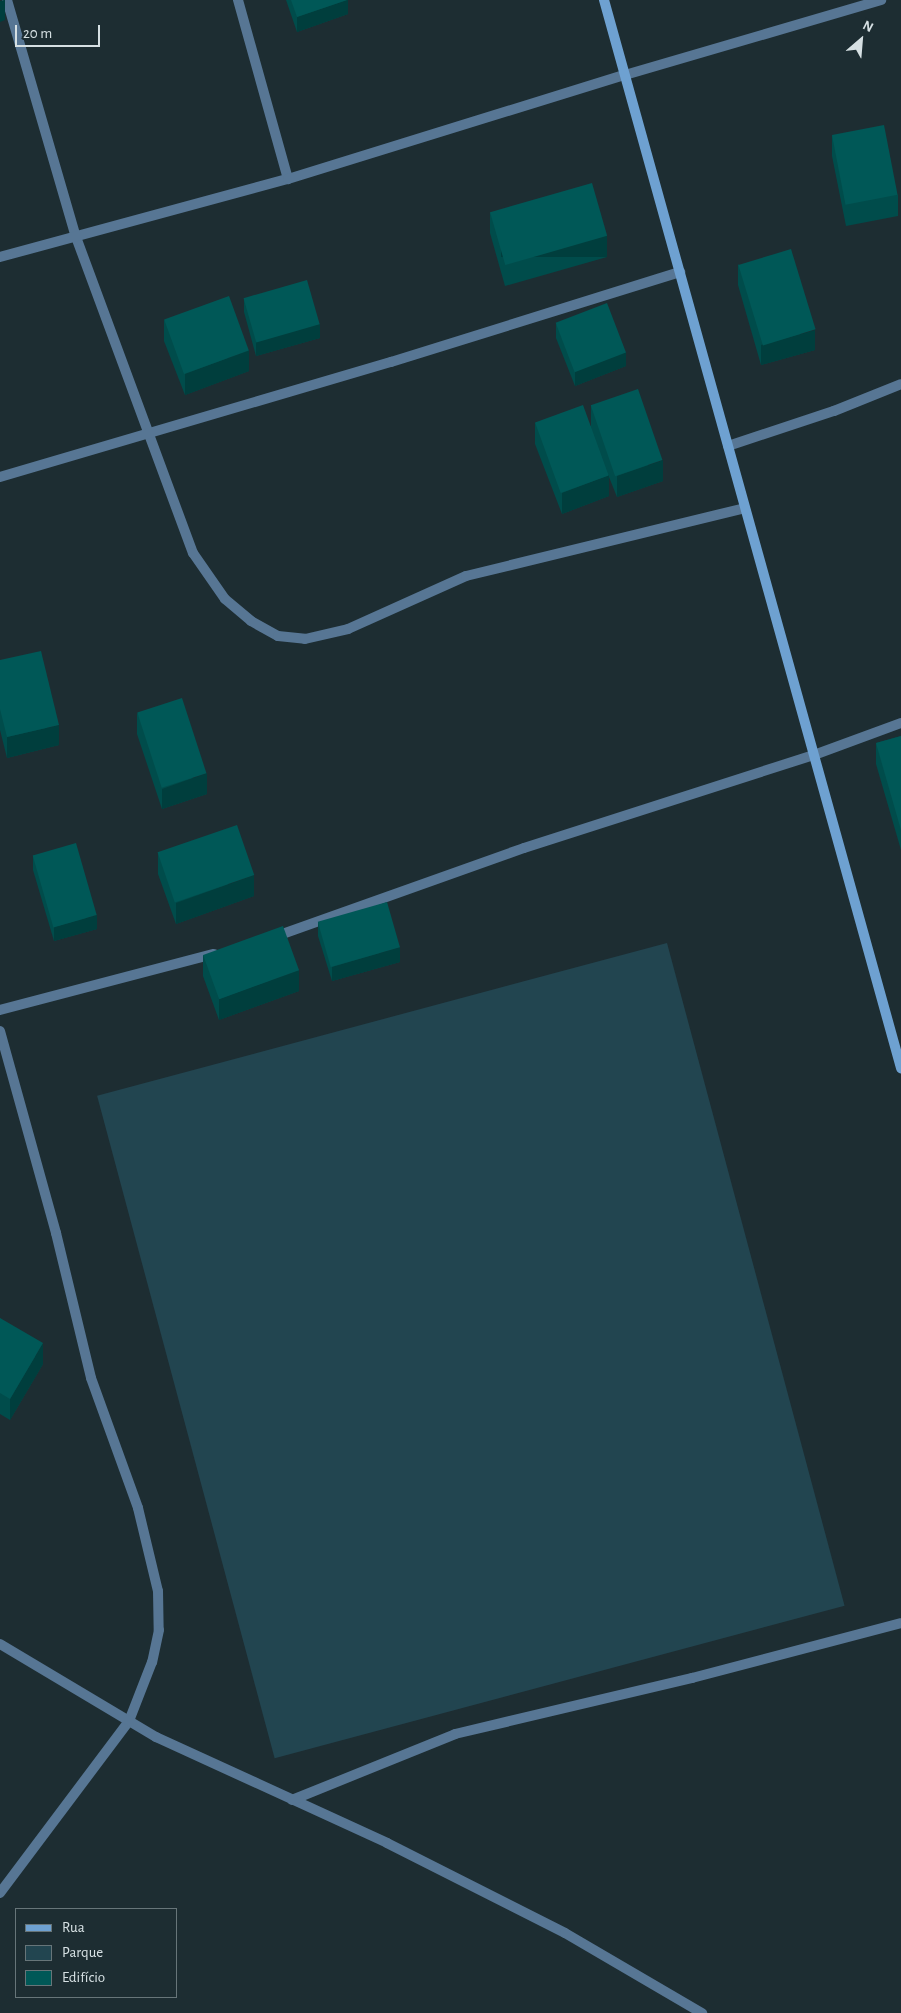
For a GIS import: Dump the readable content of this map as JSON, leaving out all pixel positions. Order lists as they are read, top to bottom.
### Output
{
  "legend": ["Rua", "Parque", "Edifício"],
  "scale_bar": "20 m",
  "north": "top right"
}
